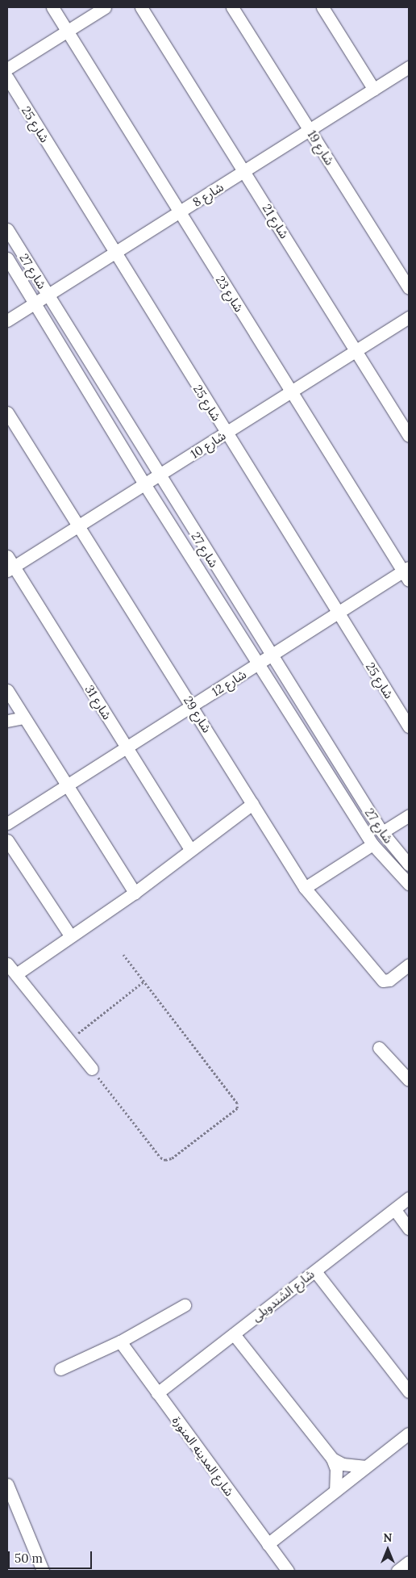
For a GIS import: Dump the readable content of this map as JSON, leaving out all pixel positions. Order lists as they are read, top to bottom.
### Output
{
  "streets": {
    "street": [
      "شارع 25",
      "شارع 19",
      "شارع 8",
      "شارع 21",
      "شارع 27",
      "شارع 23",
      "شارع 10",
      "شارع 12",
      "شارع 31",
      "شارع 29",
      "شارع الشندويلى",
      "شارع المدينه المنورة"
    ]
  },
  "crossings": [
    ["شارع 25", "شارع 8"],
    ["شارع 25", "شارع 10"],
    ["شارع 25", "شارع 12"],
    ["شارع 19", "شارع 8"],
    ["شارع 8", "شارع 21"],
    ["شارع 8", "شارع 27"],
    ["شارع 8", "شارع 23"],
    ["شارع 21", "شارع 10"],
    ["شارع 27", "شارع 10"],
    ["شارع 27", "شارع 12"],
    ["شارع 23", "شارع 10"],
    ["شارع 23", "شارع 12"],
    ["شارع 10", "شارع 31"],
    ["شارع 10", "شارع 29"],
    ["شارع 12", "شارع 31"],
    ["شارع 12", "شارع 29"],
    ["شارع الشندويلى", "شارع المدينه المنورة"]
  ],
  "scale_bar": "50 m",
  "north": "top"
}
